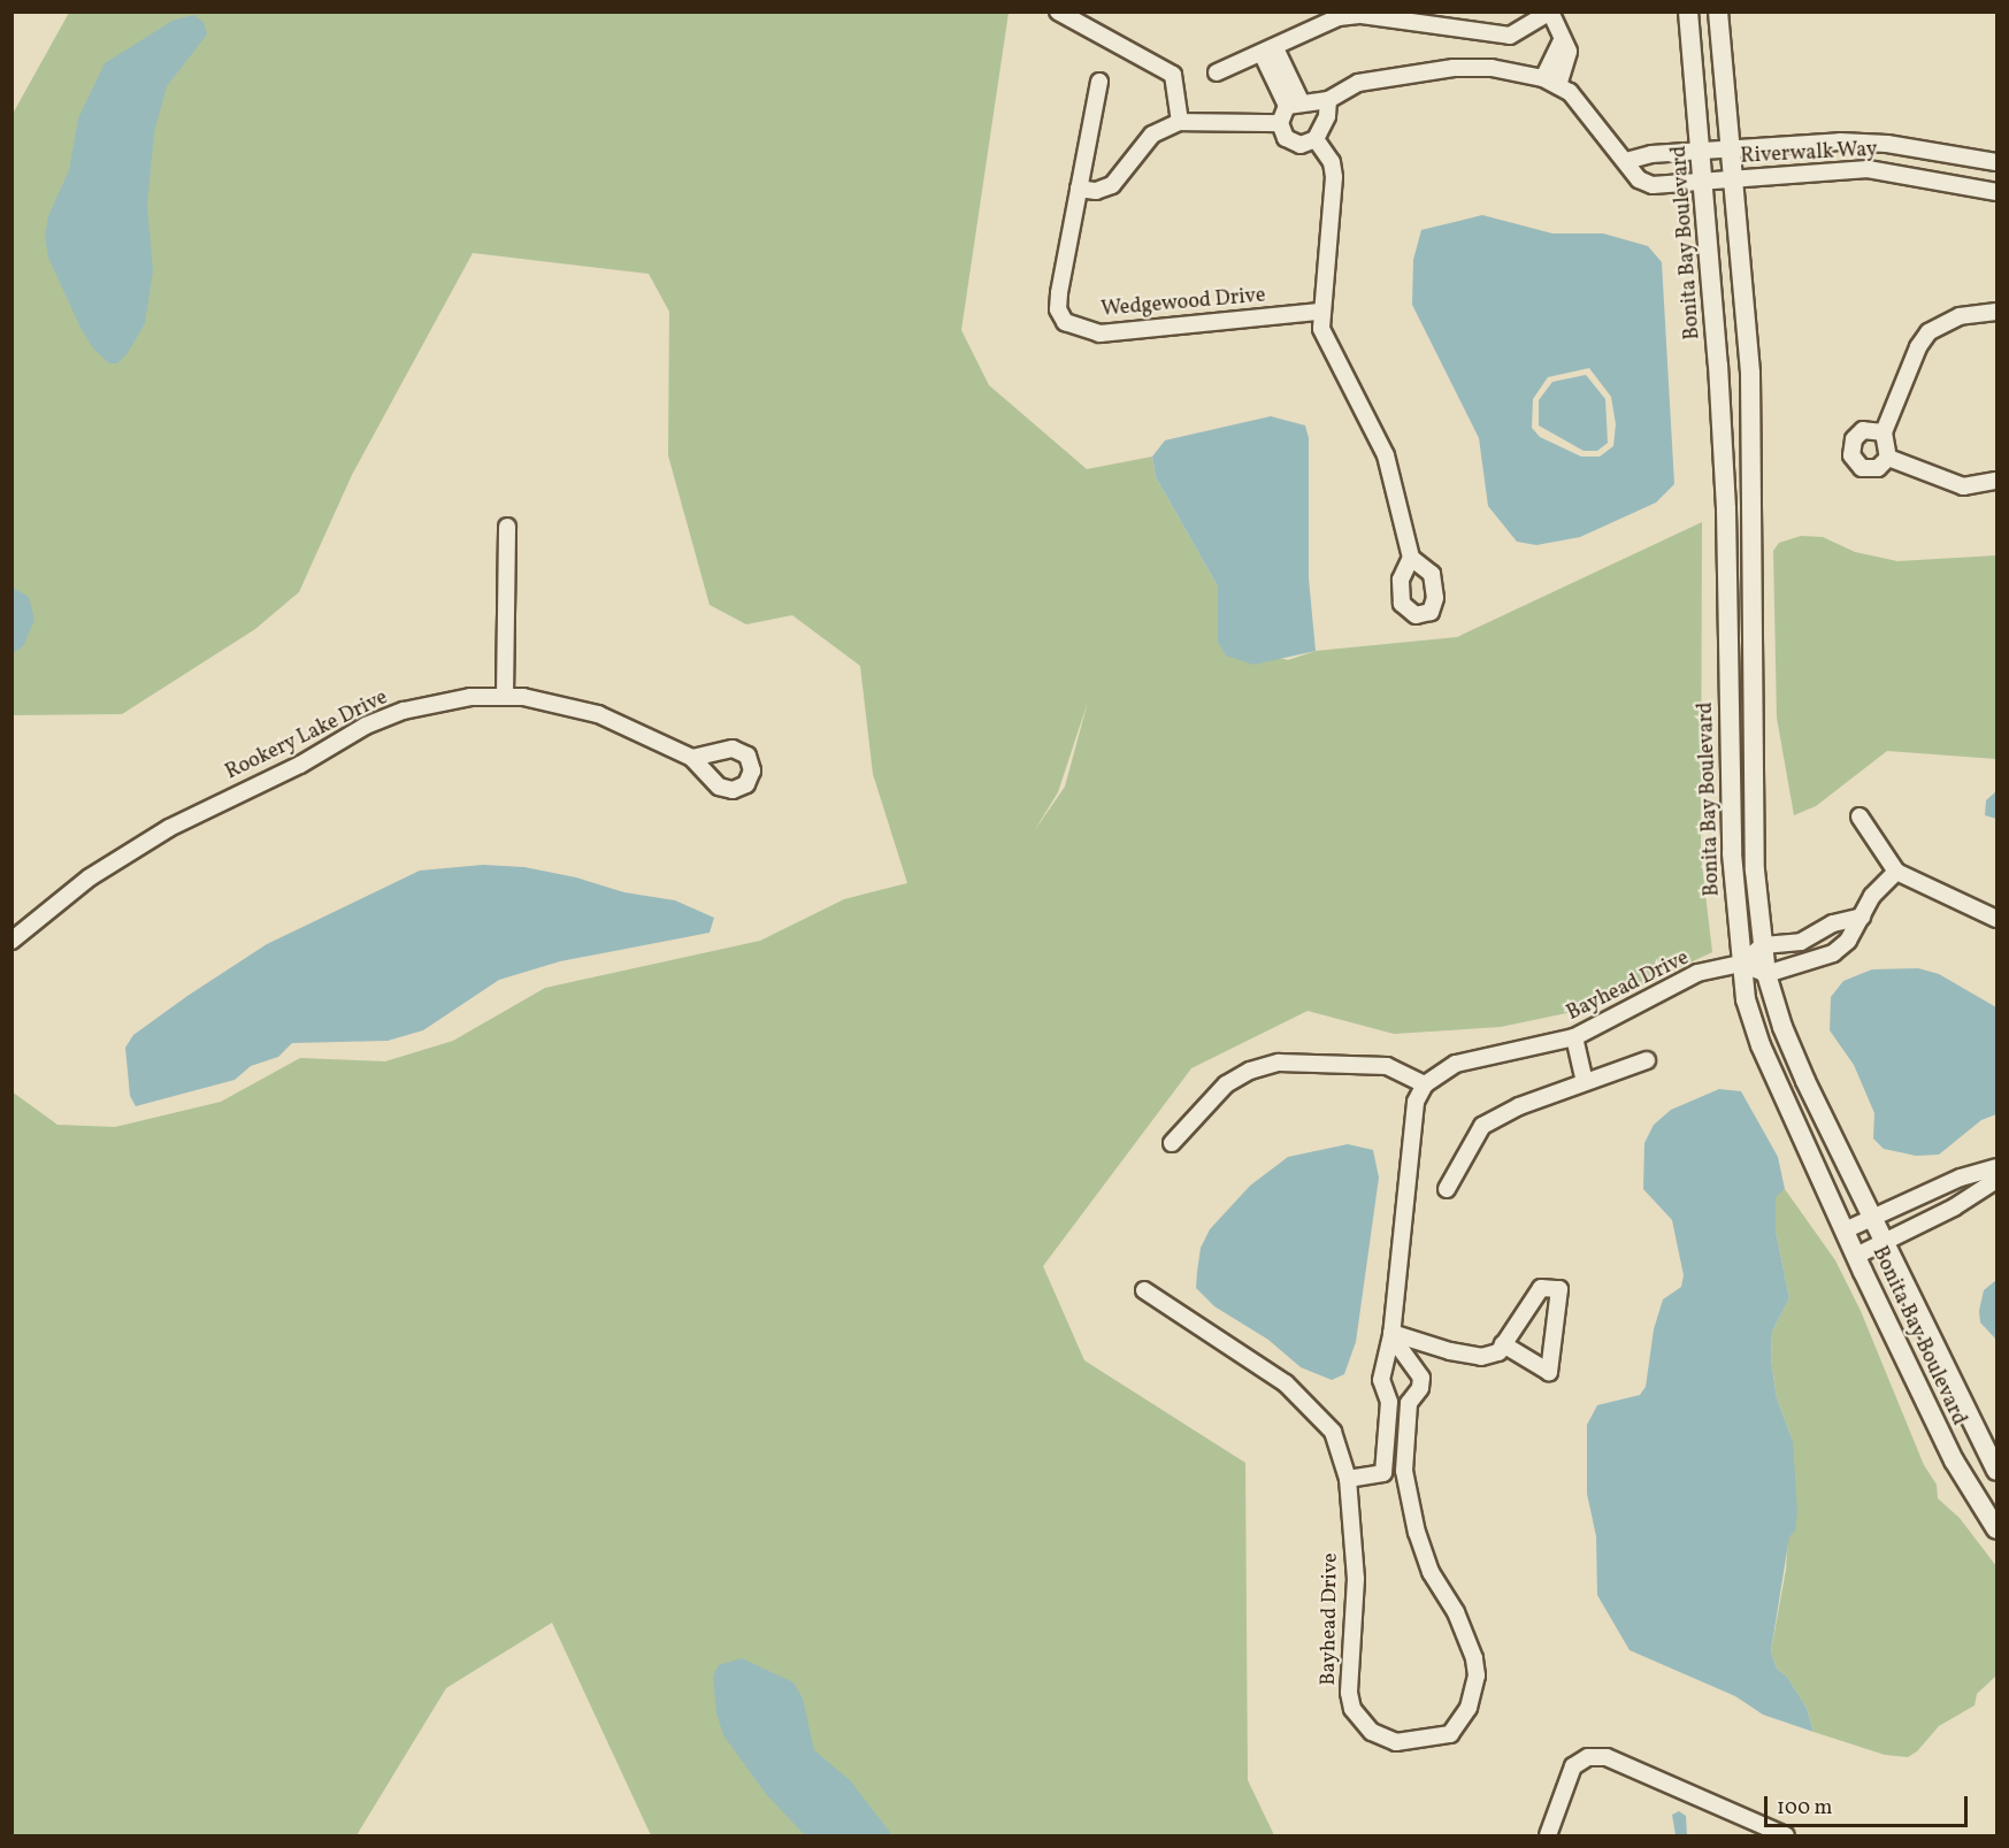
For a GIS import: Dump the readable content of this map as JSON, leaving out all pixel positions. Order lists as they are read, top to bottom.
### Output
{
  "streets": {
    "street": [
      "Riverwalk Way",
      "Bonita Bay Boulevard",
      "Wedgewood Drive",
      "Rookery Lake Drive",
      "Bayhead Drive"
    ]
  },
  "crossings": [
    ["Riverwalk Way", "Bonita Bay Boulevard"],
    ["Bonita Bay Boulevard", "Bayhead Drive"]
  ],
  "scale_bar": "100 m"
}
